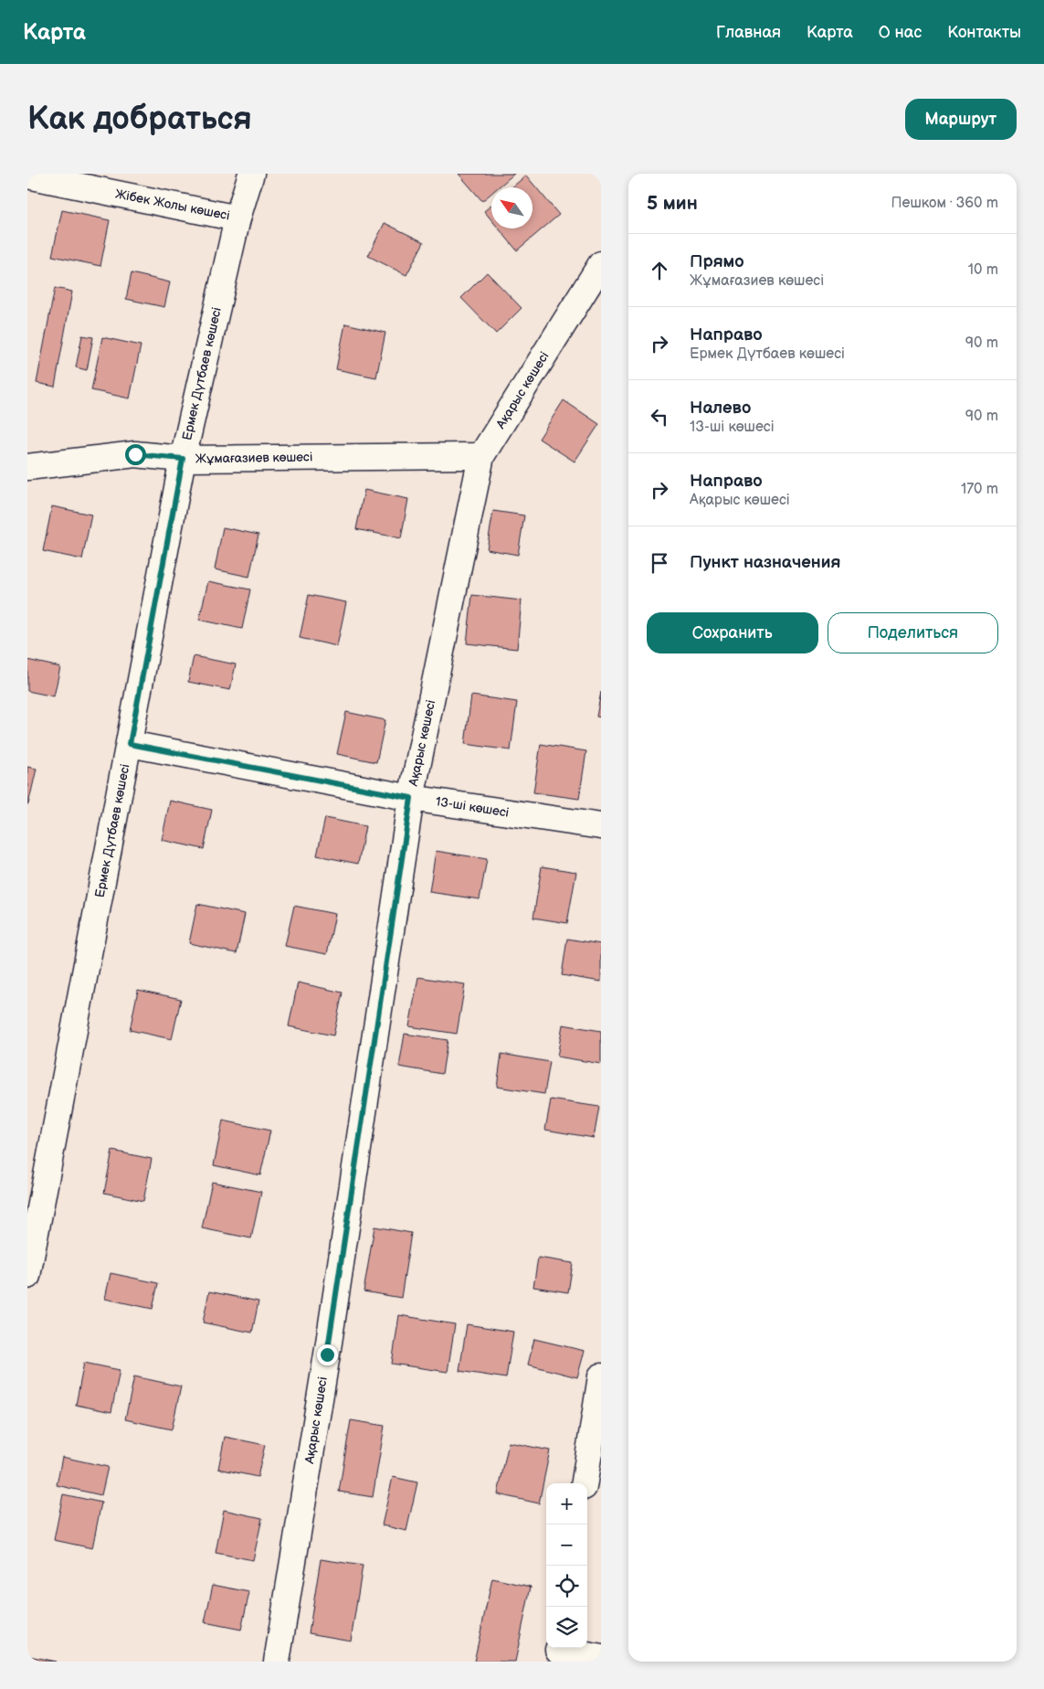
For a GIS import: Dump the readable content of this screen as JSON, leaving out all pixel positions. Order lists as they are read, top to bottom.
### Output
{
  "streets": {
    "street": [
      "Жібек Жолы көшесі",
      "Ермек Дүтбаев көшесi",
      "Ақарыс көшесi",
      "Жұмағазиев көшесі",
      "13-ші көшесi"
    ]
  },
  "crossings": [
    ["Жібек Жолы көшесі", "Ермек Дүтбаев көшесi"],
    ["Ермек Дүтбаев көшесi", "Жұмағазиев көшесі"],
    ["Ермек Дүтбаев көшесi", "13-ші көшесi"],
    ["Ақарыс көшесi", "Жұмағазиев көшесі"],
    ["Ақарыс көшесi", "13-ші көшесi"]
  ],
  "north": "top left",
  "page": {
    "header": "Карта",
    "nav": [
      "Главная",
      "Карта",
      "О нас",
      "Контакты"
    ],
    "buttons": [
      "Маршрут",
      ["Сохранить", "Поделиться"]
    ],
    "title": "Как добраться",
    "heading": ["5 мин", "Пешком · 360 m"],
    "list": [
      ["Прямо", "Жұмағазиев көшесі", "10 m"],
      ["Направо", "Ермек Дүтбаев көшесi", "90 m"],
      ["Налево", "13-ші көшесi", "90 m"],
      ["Направо", "Ақарыс көшесi", "170 m"],
      "Пункт назначения"
    ],
    "map_buttons": ["+", "−"]
  }
}
